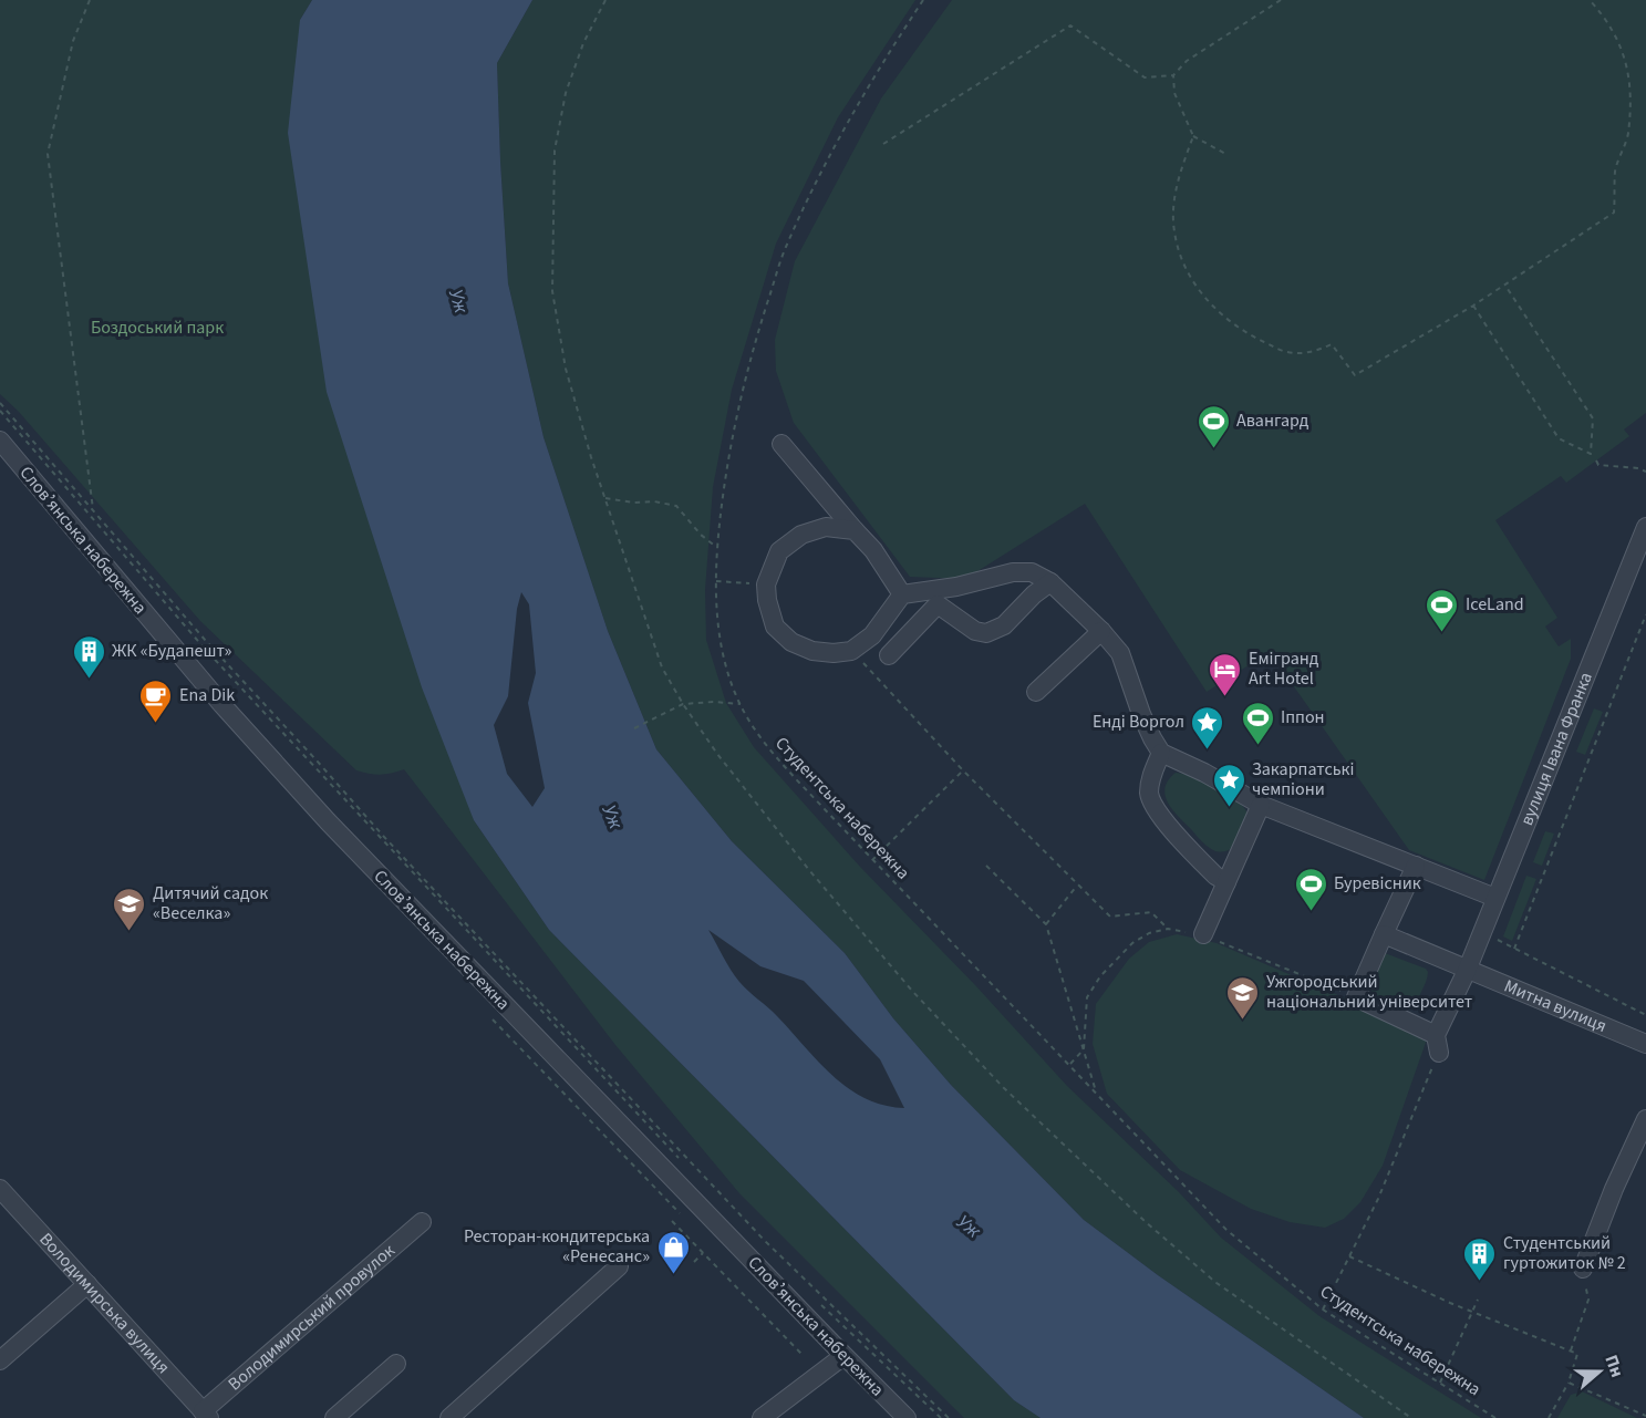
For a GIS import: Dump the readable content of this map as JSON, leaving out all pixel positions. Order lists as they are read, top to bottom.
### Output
{
  "streets": {
    "street": [
      "Словʼянська набережна",
      "вулиця Івана Франка",
      "Митна вулиця",
      "Володимирська вулиця",
      "Володимирський провулок"
    ],
    "path": ["Студентська набережна"]
  },
  "crossings": [
    ["вулиця Івана Франка", "Митна вулиця"],
    ["Володимирська вулиця", "Володимирський провулок"]
  ],
  "water": ["Уж"],
  "parks": ["Боздоський парк"],
  "places": {
    "sports": [
      "Авангард",
      "IceLand",
      "Іппон",
      "Буревісник"
    ],
    "building": ["ЖК «Будапешт»", "Студентський гуртожиток № 2"],
    "hotel": ["Емігранд Art Hotel"],
    "cafe": ["Ena Dik"],
    "place": ["Енді Воргол", "Закарпатські чемпіони"],
    "school or university": ["Дитячий садок «Веселка»", "Ужгородський національний університет"],
    "shop": ["Ресторан-кондитерська «Ренесанс»"]
  },
  "north": "right"
}
